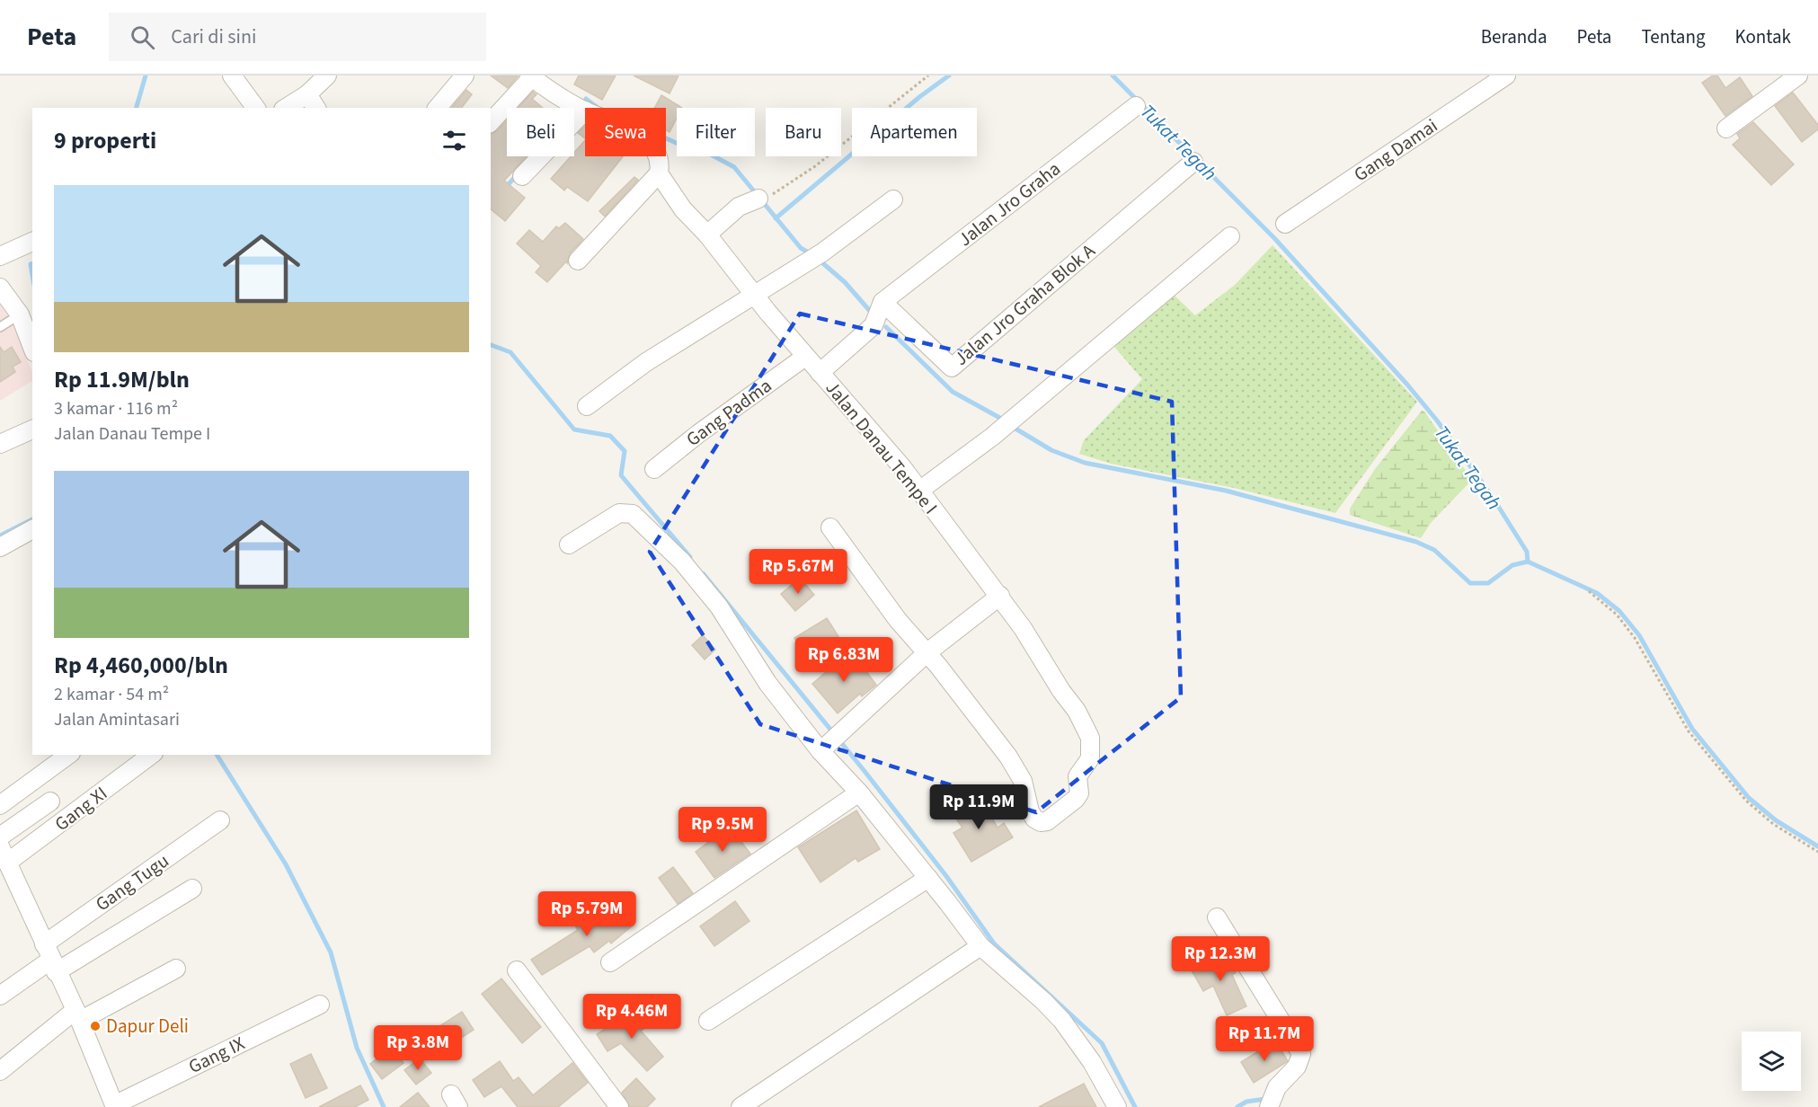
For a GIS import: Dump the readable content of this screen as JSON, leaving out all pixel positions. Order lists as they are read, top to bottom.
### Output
{
  "streets": {
    "street": [
      "Gang Damai",
      "Jalan Jro Graha",
      "Jalan Jro Graha Blok A",
      "Gang Padma",
      "Jalan Danau Tempe I",
      "Gang XI",
      "Gang Tugu",
      "Gang IX"
    ]
  },
  "crossings": [
    ["Jalan Jro Graha", "Jalan Jro Graha Blok A"],
    ["Gang Padma", "Jalan Danau Tempe I"]
  ],
  "water": ["Tukat Tegah"],
  "places": ["Dapur Deli"],
  "page": {
    "header": "Peta",
    "search": "Cari di sini",
    "nav": [
      "Beranda",
      "Peta",
      "Tentang",
      "Kontak"
    ],
    "chip": [
      "Beli",
      "Sewa",
      "Filter",
      "Baru",
      "Apartemen"
    ],
    "heading": "9 properti",
    "list": [
      {
        "name": "Rp 11.9M/bln",
        "note": "3 kamar · 116 m² · Jalan Danau Tempe I"
      },
      {
        "name": "Rp 4,460,000/bln",
        "note": "2 kamar · 54 m² · Jalan Amintasari"
      }
    ],
    "price": [
      "Rp 5.67M",
      "Rp 6.83M",
      "Rp 11.9M",
      "Rp 9.5M",
      "Rp 5.79M",
      "Rp 12.3M",
      "Rp 4.46M",
      "Rp 11.7M",
      "Rp 3.8M"
    ]
  }
}
